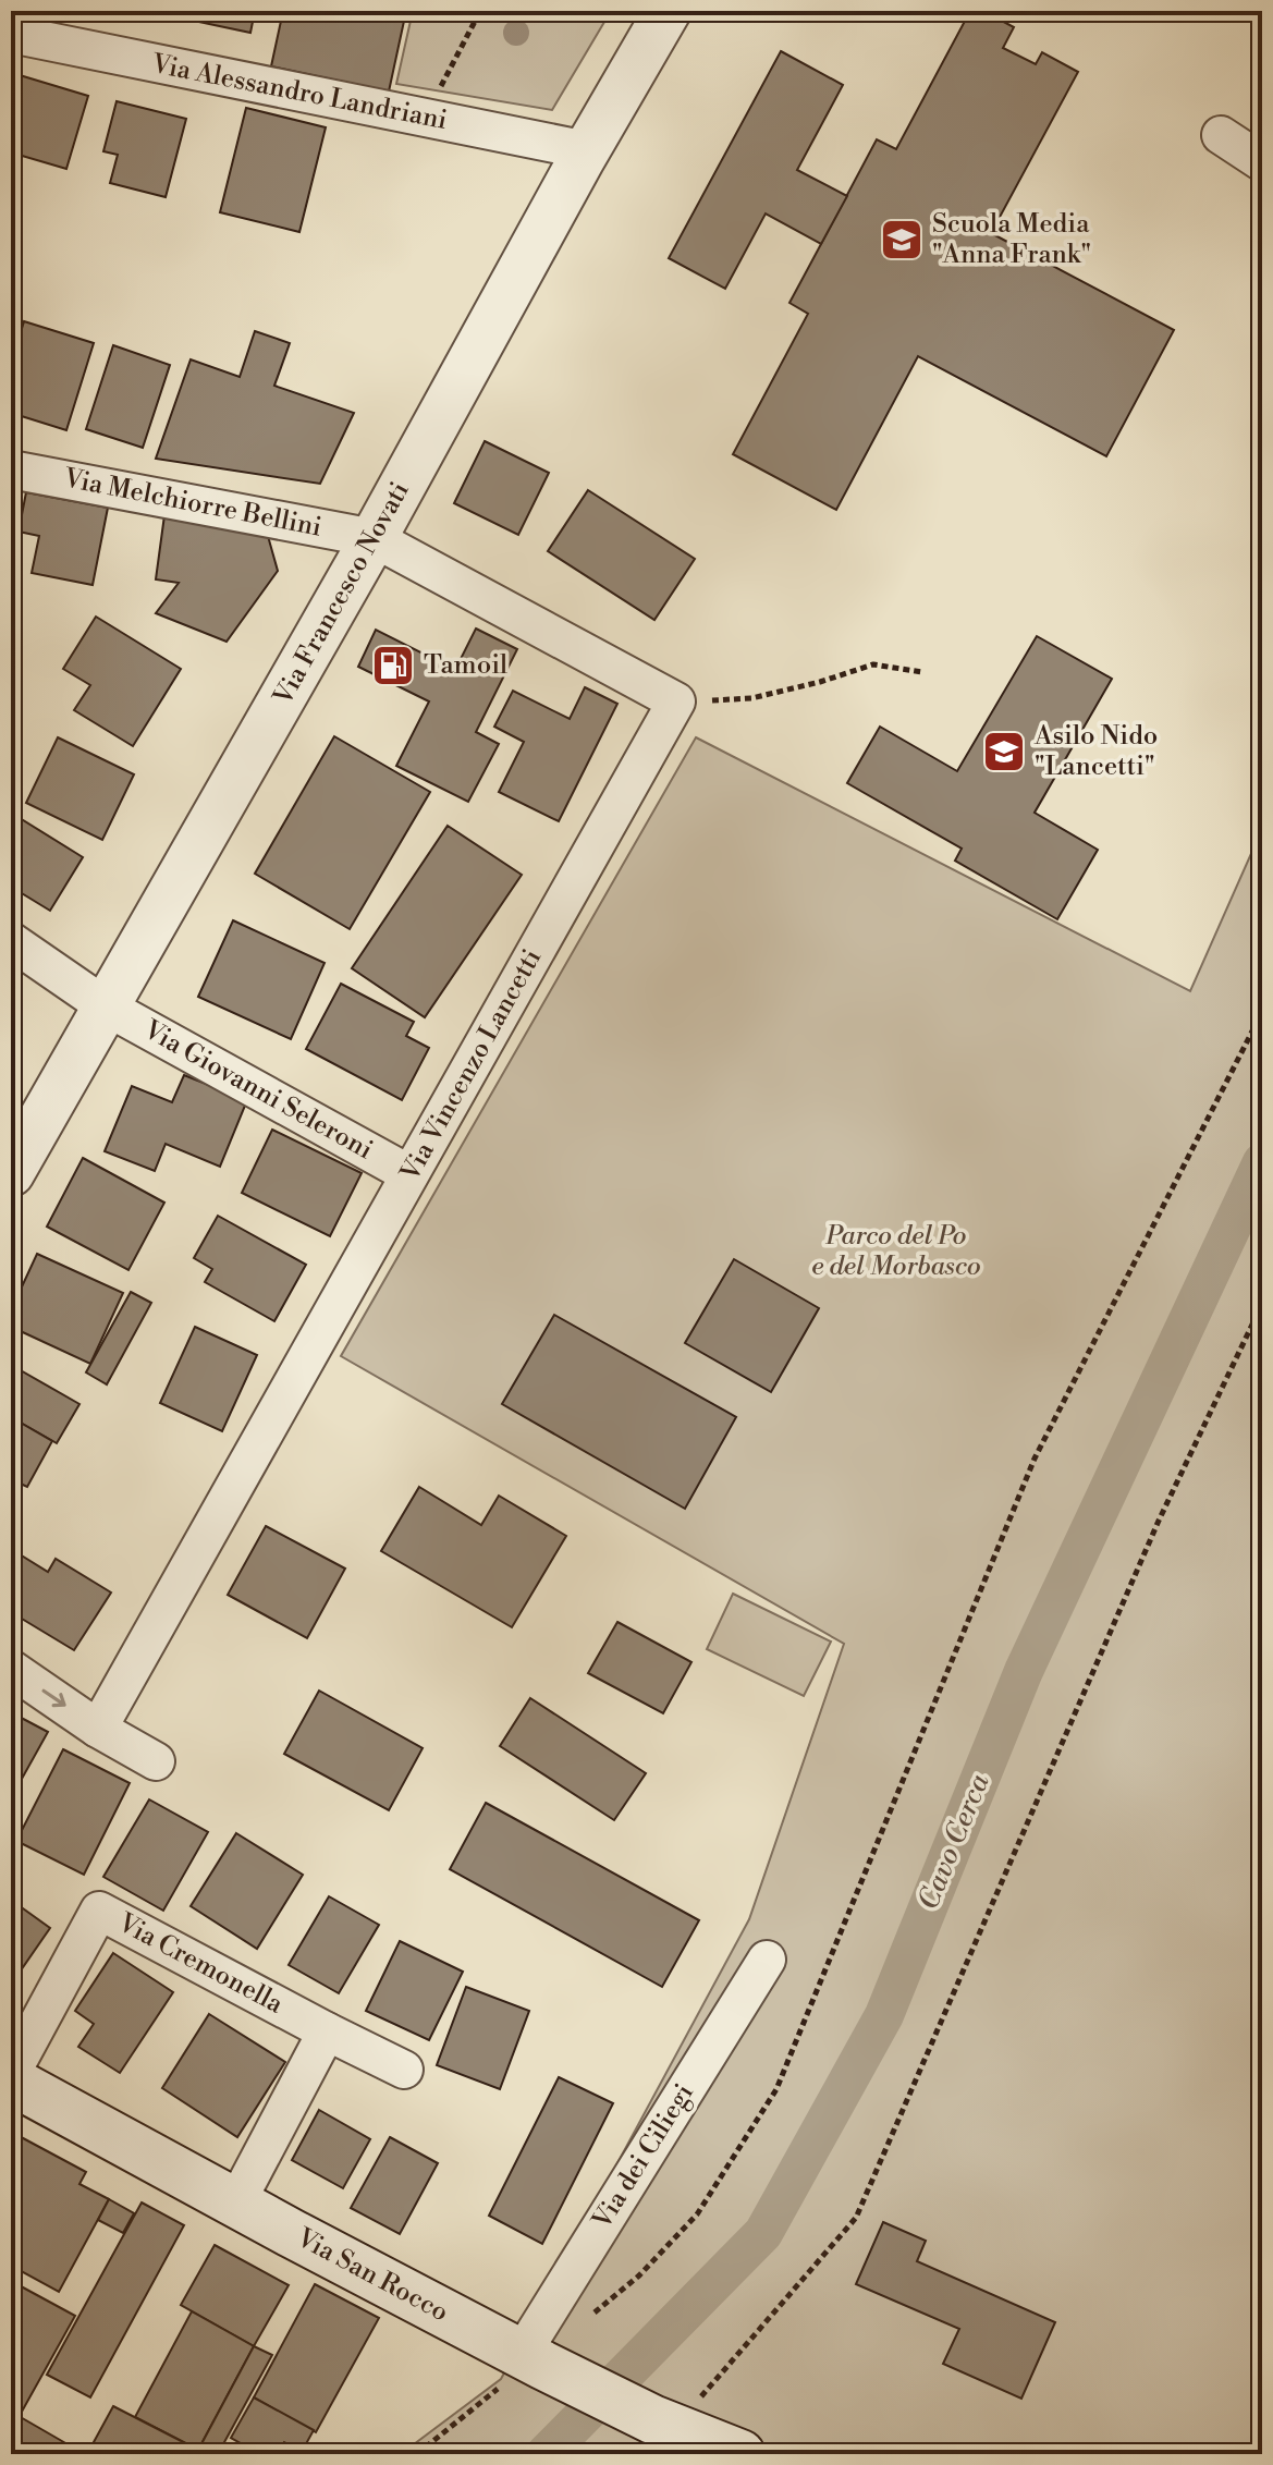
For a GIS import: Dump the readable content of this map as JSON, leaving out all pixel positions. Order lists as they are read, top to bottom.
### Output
{
  "streets": {
    "main road": ["Via San Rocco"],
    "street": [
      "Via Alessandro Landriani",
      "Via Melchiorre Bellini",
      "Via Francesco Novati",
      "Via Vincenzo Lancetti",
      "Via Giovanni Seleroni",
      "Via Cremonella",
      "Via dei Ciliegi"
    ]
  },
  "crossings": [
    ["Via Alessandro Landriani", "Via Francesco Novati"],
    ["Via Melchiorre Bellini", "Via Francesco Novati"],
    ["Via Francesco Novati", "Via Giovanni Seleroni"],
    ["Via Vincenzo Lancetti", "Via Giovanni Seleroni"],
    ["Via Cremonella", "Via San Rocco"],
    ["Via dei Ciliegi", "Via San Rocco"]
  ],
  "water": ["Cavo Cerca"],
  "parks": ["Parco del Po e del Morbasco"],
  "places": {
    "school or university": ["Scuola Media \"Anna Frank\"", "Asilo Nido \"Lancetti\""],
    "fuel station": ["Tamoil"]
  }
}
